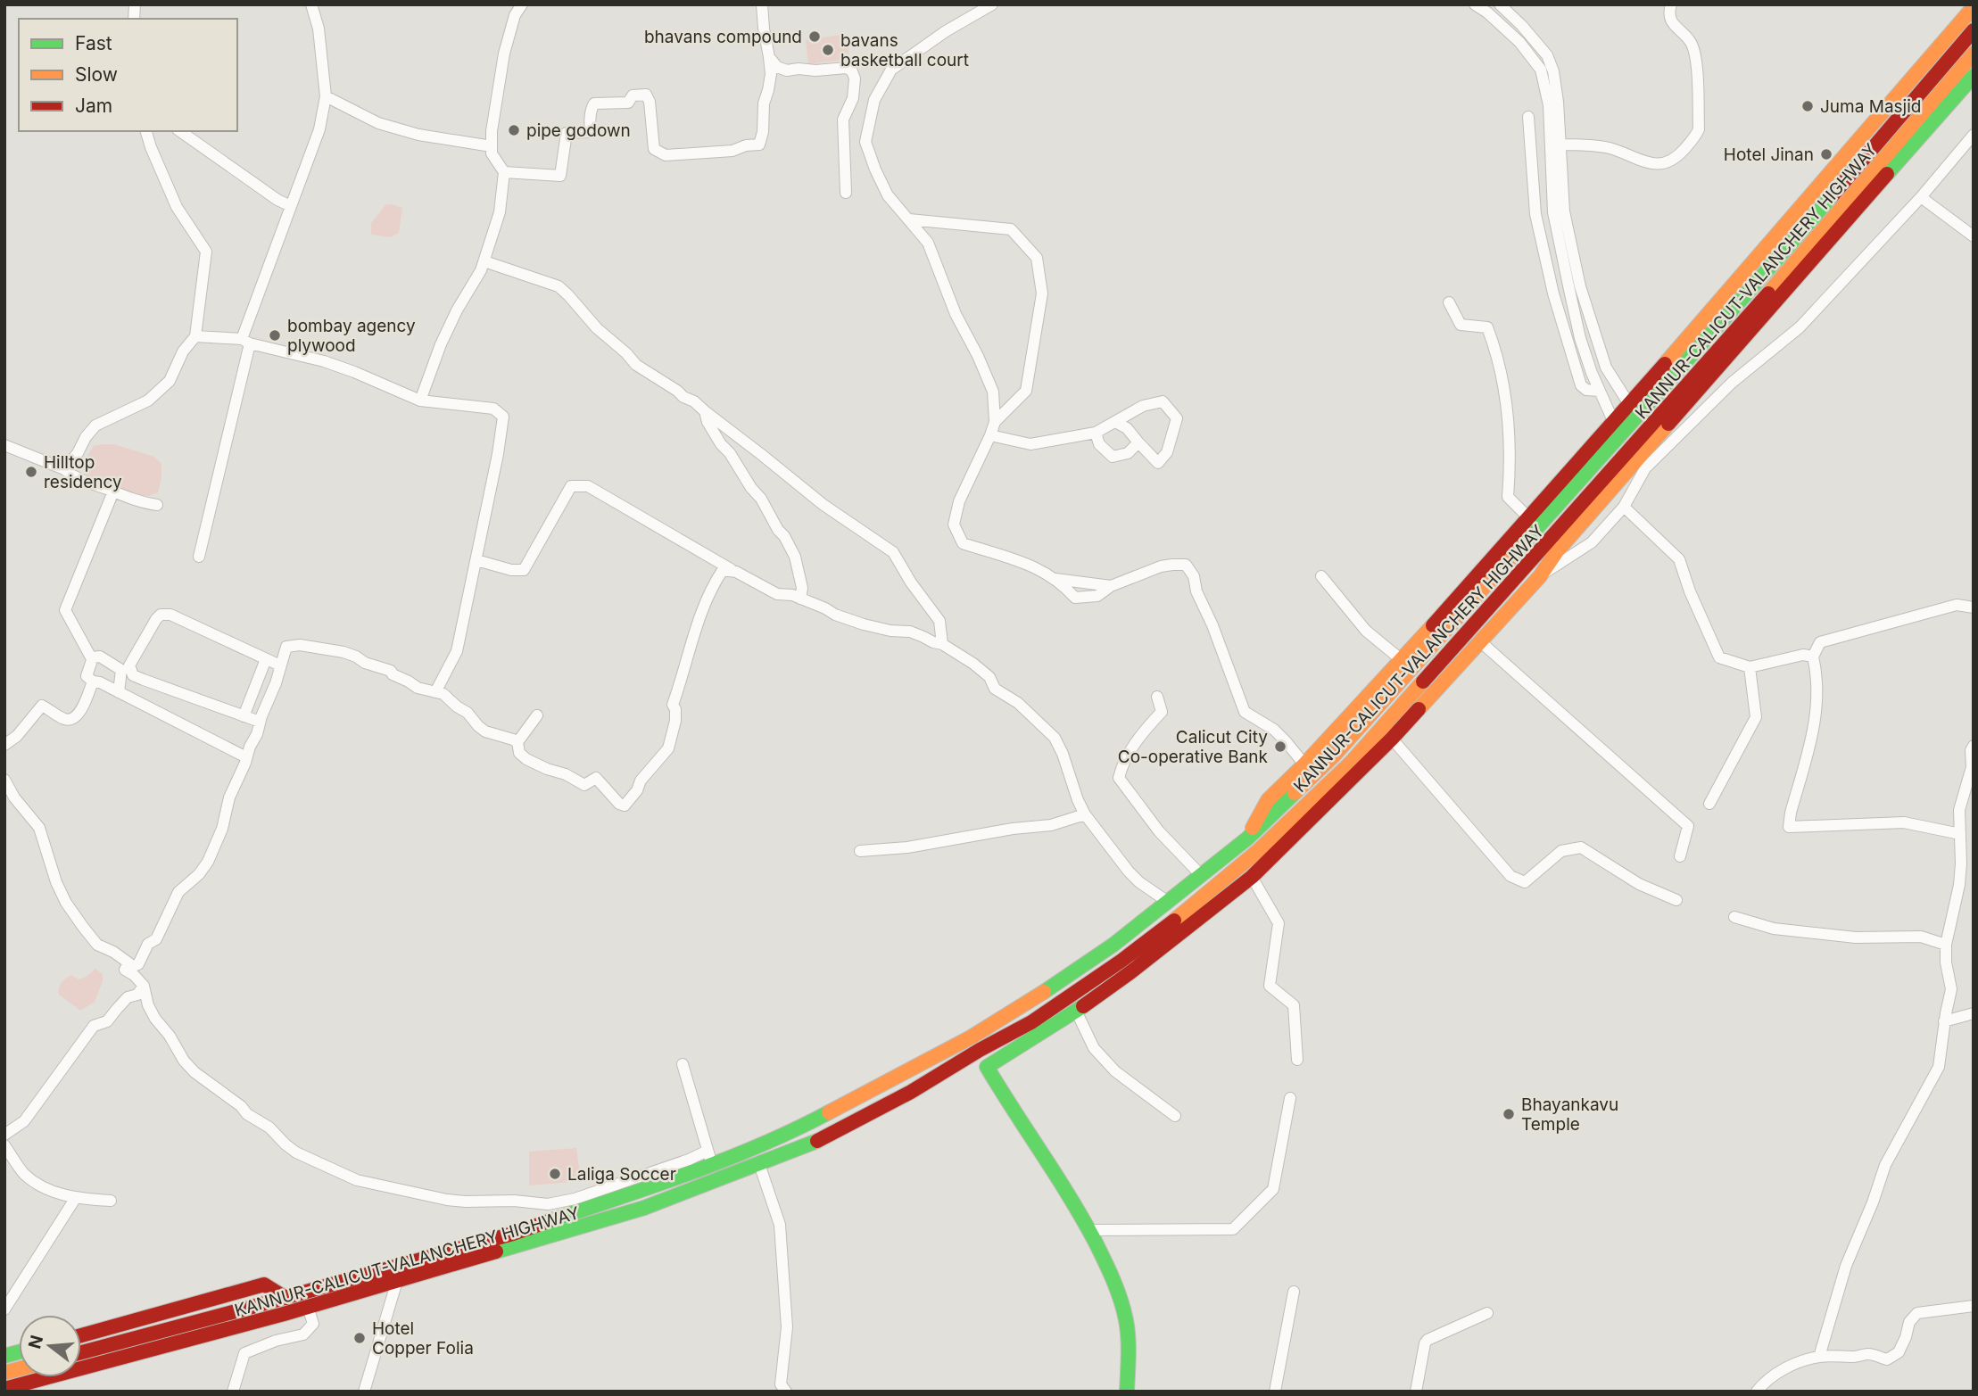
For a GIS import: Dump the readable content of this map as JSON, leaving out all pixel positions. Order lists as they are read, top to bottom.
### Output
{
  "streets": {
    "main road": ["KANNUR-CALICUT-VALANCHERY HIGHWAY"]
  },
  "places": [
    "bhavans compound",
    "bavans basketball court",
    "Juma Masjid",
    "pipe godown",
    "Hotel Jinan",
    "bombay agency plywood",
    "Hilltop residency",
    "Calicut City Co-operative Bank",
    "Bhayankavu Temple",
    "Laliga Soccer",
    "Hotel Copper Folia"
  ],
  "legend": ["Fast", "Slow", "Jam"],
  "north": "left"
}
